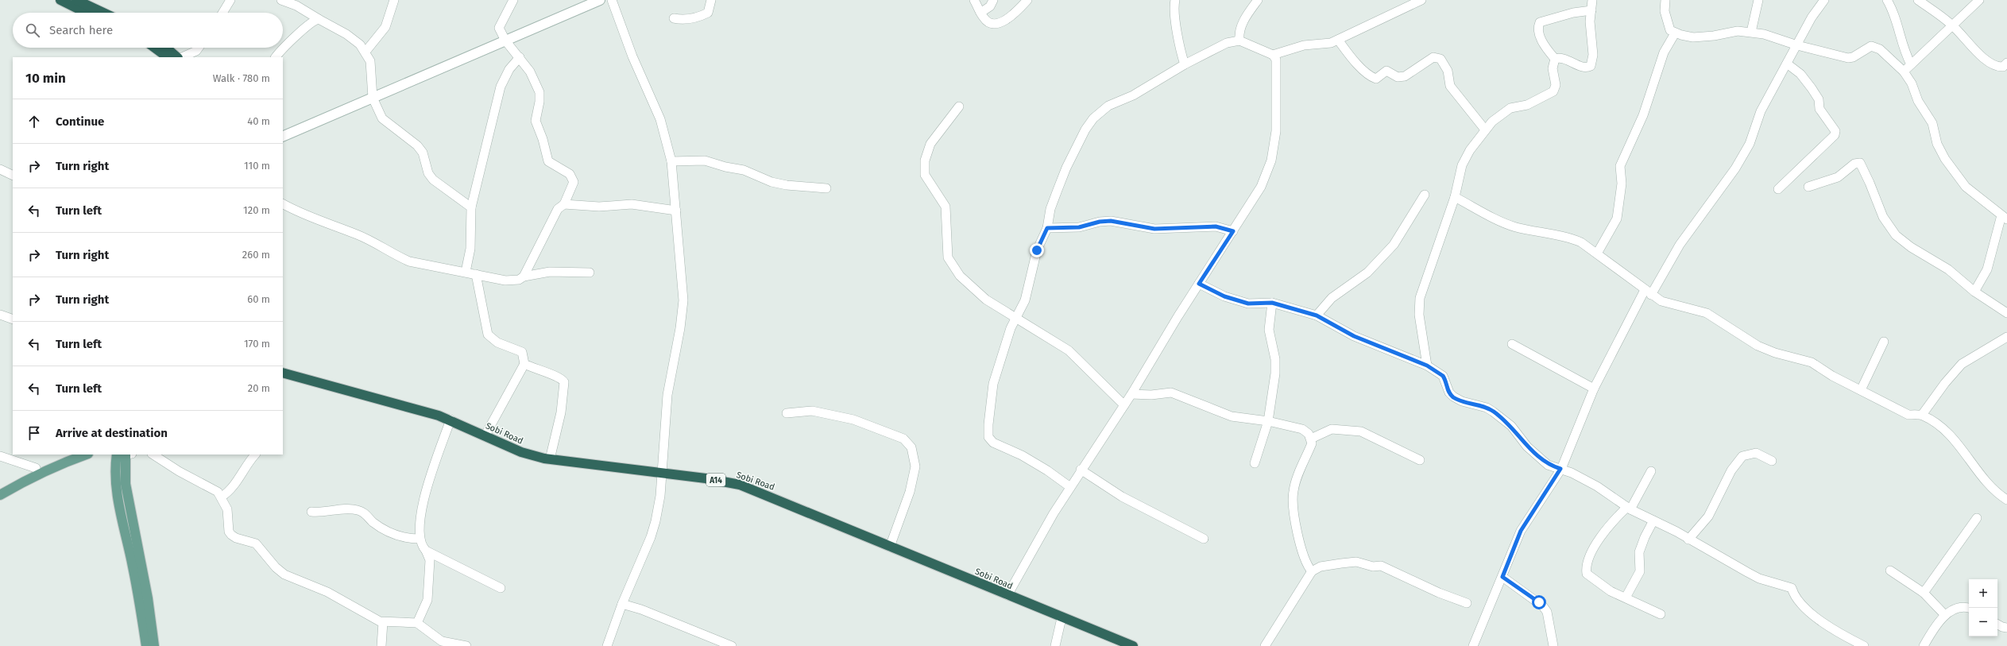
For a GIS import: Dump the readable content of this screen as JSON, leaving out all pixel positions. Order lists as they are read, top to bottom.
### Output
{
  "streets": {
    "highway": ["Sobi Road", "A14"]
  },
  "page": {
    "search": "Search here",
    "heading": ["10 min", "Walk · 780 m"],
    "list": [
      ["Continue", "40 m"],
      ["Turn right", "110 m"],
      ["Turn left", "120 m"],
      ["Turn right", "260 m"],
      ["Turn right", "60 m"],
      ["Turn left", "170 m"],
      ["Turn left", "20 m"],
      "Arrive at destination"
    ],
    "map_buttons": ["+", "−"]
  }
}
